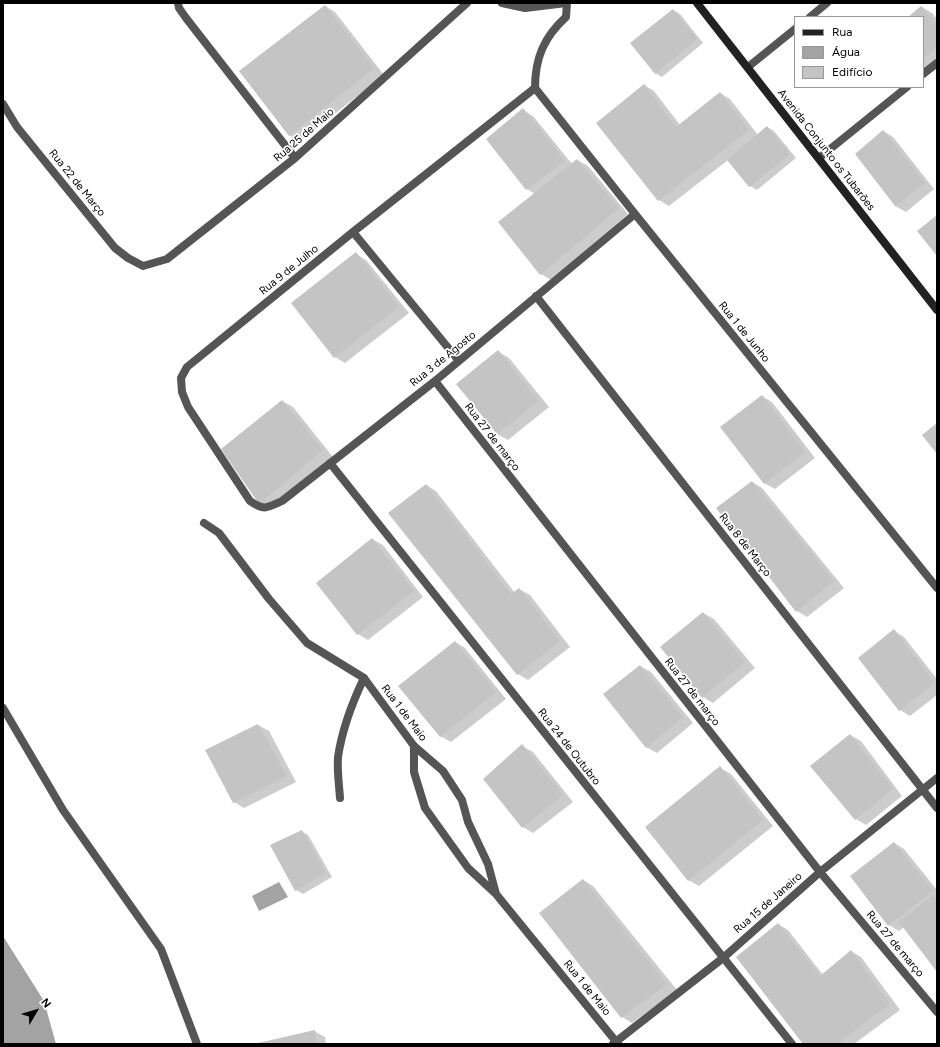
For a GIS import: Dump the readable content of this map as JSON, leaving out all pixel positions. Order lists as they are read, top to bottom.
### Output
{
  "streets": {
    "street": [
      "Rua 25 de Maio",
      "Avenida Conjunto os Tubarões",
      "Rua 22 de Março",
      "Rua 9 de Julho",
      "Rua 1 de Junho",
      "Rua 3 de Agosto",
      "Rua 27 de março",
      "Rua 8 de Março",
      "Rua 1 de Maio",
      "Rua 24 de Outubro",
      "Rua 15 de Janeiro"
    ]
  },
  "crossings": [
    ["Rua 25 de Maio", "Rua 22 de Março"],
    ["Rua 9 de Julho", "Rua 1 de Junho"],
    ["Rua 9 de Julho", "Rua 3 de Agosto"],
    ["Rua 1 de Junho", "Rua 3 de Agosto"],
    ["Rua 3 de Agosto", "Rua 27 de março"],
    ["Rua 3 de Agosto", "Rua 8 de Março"],
    ["Rua 3 de Agosto", "Rua 24 de Outubro"],
    ["Rua 27 de março", "Rua 15 de Janeiro"],
    ["Rua 8 de Março", "Rua 15 de Janeiro"],
    ["Rua 1 de Maio", "Rua 15 de Janeiro"],
    ["Rua 24 de Outubro", "Rua 15 de Janeiro"]
  ],
  "legend": ["Rua", "Água", "Edifício"],
  "north": "top right"
}
